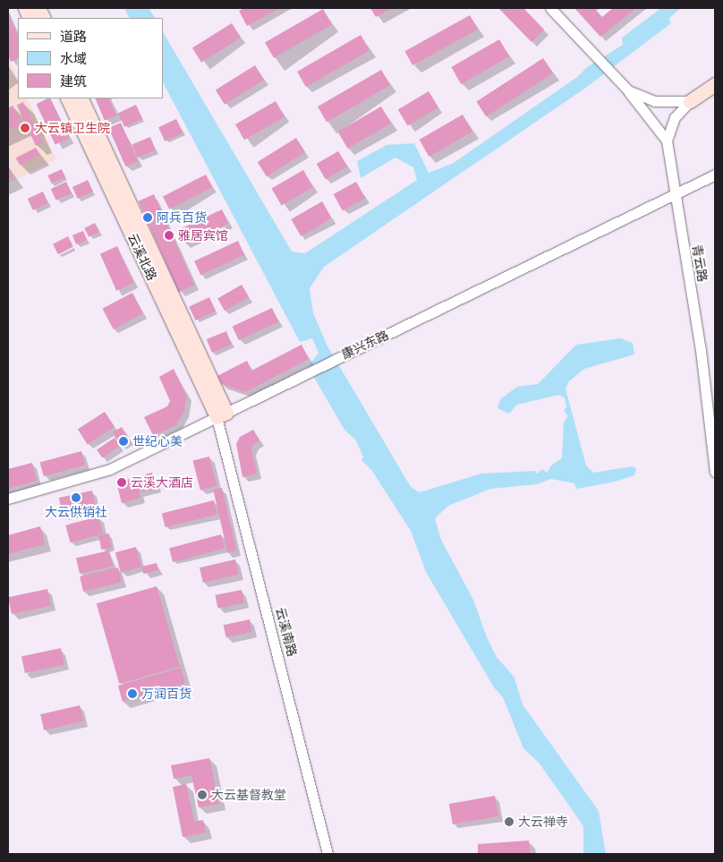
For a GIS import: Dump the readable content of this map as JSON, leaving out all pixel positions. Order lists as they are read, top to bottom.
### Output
{
  "streets": {
    "street": [
      "云溪北路",
      "青云路",
      "康兴东路",
      "云溪南路"
    ]
  },
  "crossings": [
    ["云溪北路", "康兴东路"],
    ["云溪北路", "云溪南路"],
    ["青云路", "康兴东路"],
    ["康兴东路", "云溪南路"]
  ],
  "places": [
    "大云镇卫生院",
    "阿兵百货",
    "雅居宾馆",
    "世纪心美",
    "云溪大酒店",
    "大云供销社",
    "万润百货",
    "大云基督教堂",
    "大云禅寺"
  ],
  "legend": ["道路", "水域", "建筑"]
}
